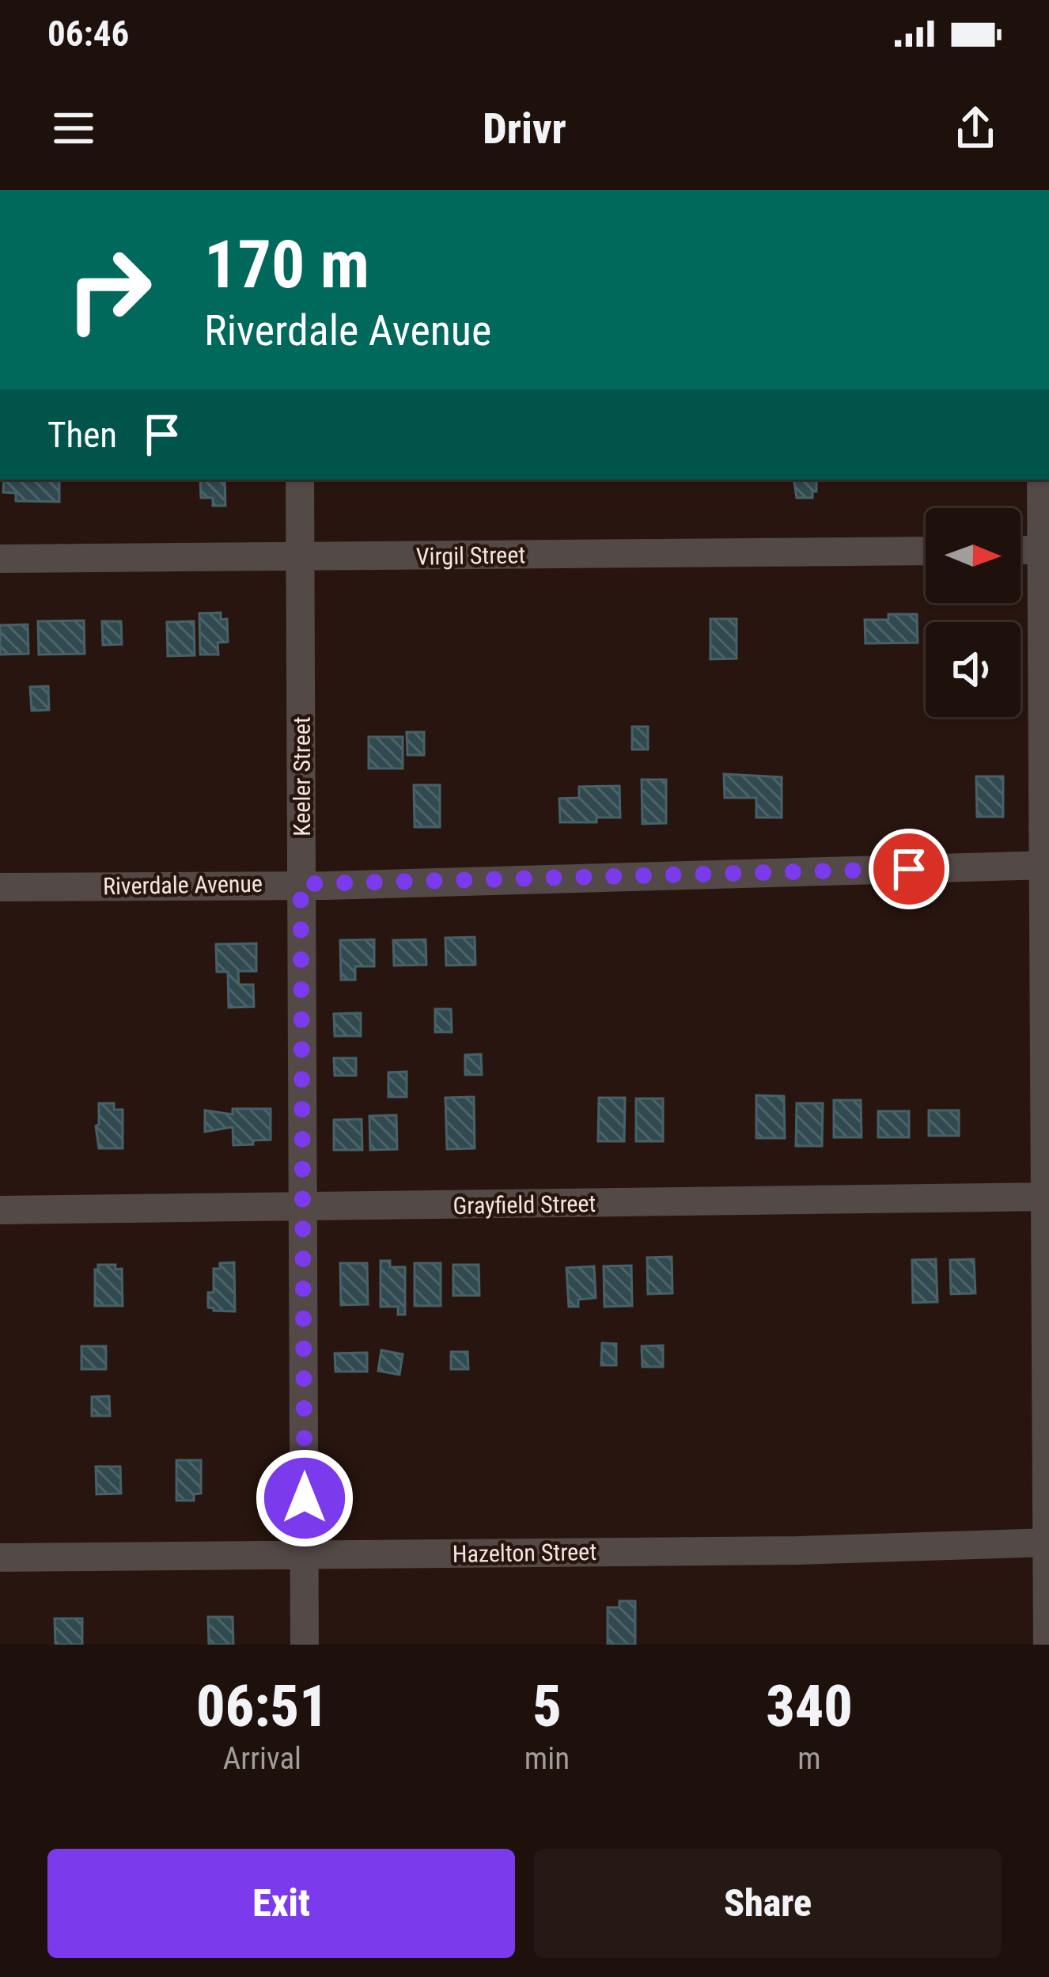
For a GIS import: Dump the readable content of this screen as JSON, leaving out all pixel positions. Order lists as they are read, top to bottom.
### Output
{
  "streets": {
    "street": [
      "Virgil Street",
      "Keeler Street",
      "Riverdale Avenue",
      "Grayfield Street",
      "Hazelton Street"
    ]
  },
  "crossings": [
    ["Virgil Street", "Keeler Street"],
    ["Keeler Street", "Riverdale Avenue"],
    ["Keeler Street", "Grayfield Street"],
    ["Keeler Street", "Hazelton Street"]
  ],
  "north": "right",
  "page": {
    "status": "06:46",
    "header": "Drivr",
    "turn": ["170 m", "Riverdale Avenue"],
    "then": "Then",
    "eta": [
      "06:51",
      "Arrival",
      "5",
      "min",
      "340",
      "m"
    ],
    "buttons": ["Exit", "Share"]
  }
}
